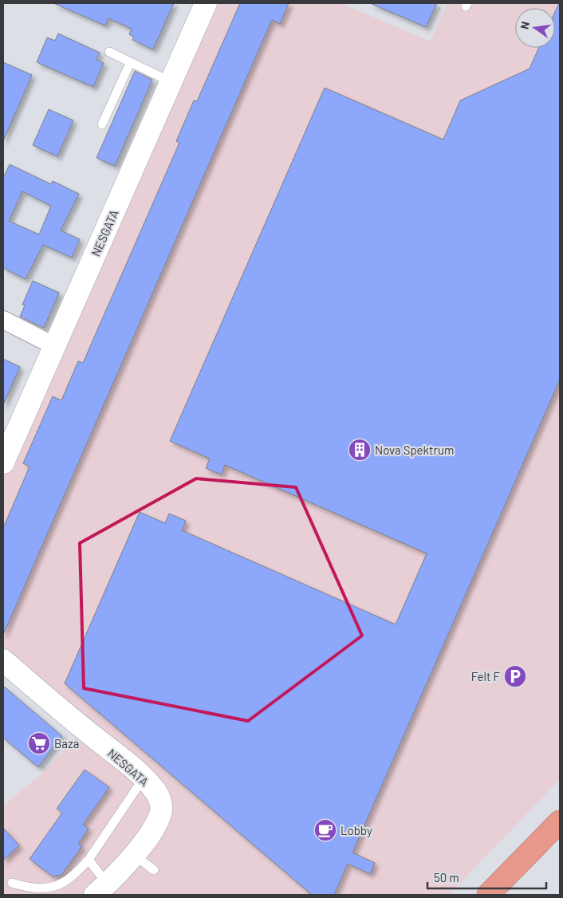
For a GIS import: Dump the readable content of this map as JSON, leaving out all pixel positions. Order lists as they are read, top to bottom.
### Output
{
  "streets": {
    "street": ["NESGATA"]
  },
  "places": {
    "building": ["Nova Spektrum"],
    "parking": ["Felt F"],
    "supermarket": ["Baza"],
    "cafe": ["Lobby"]
  },
  "scale_bar": "50 m",
  "north": "left"
}
